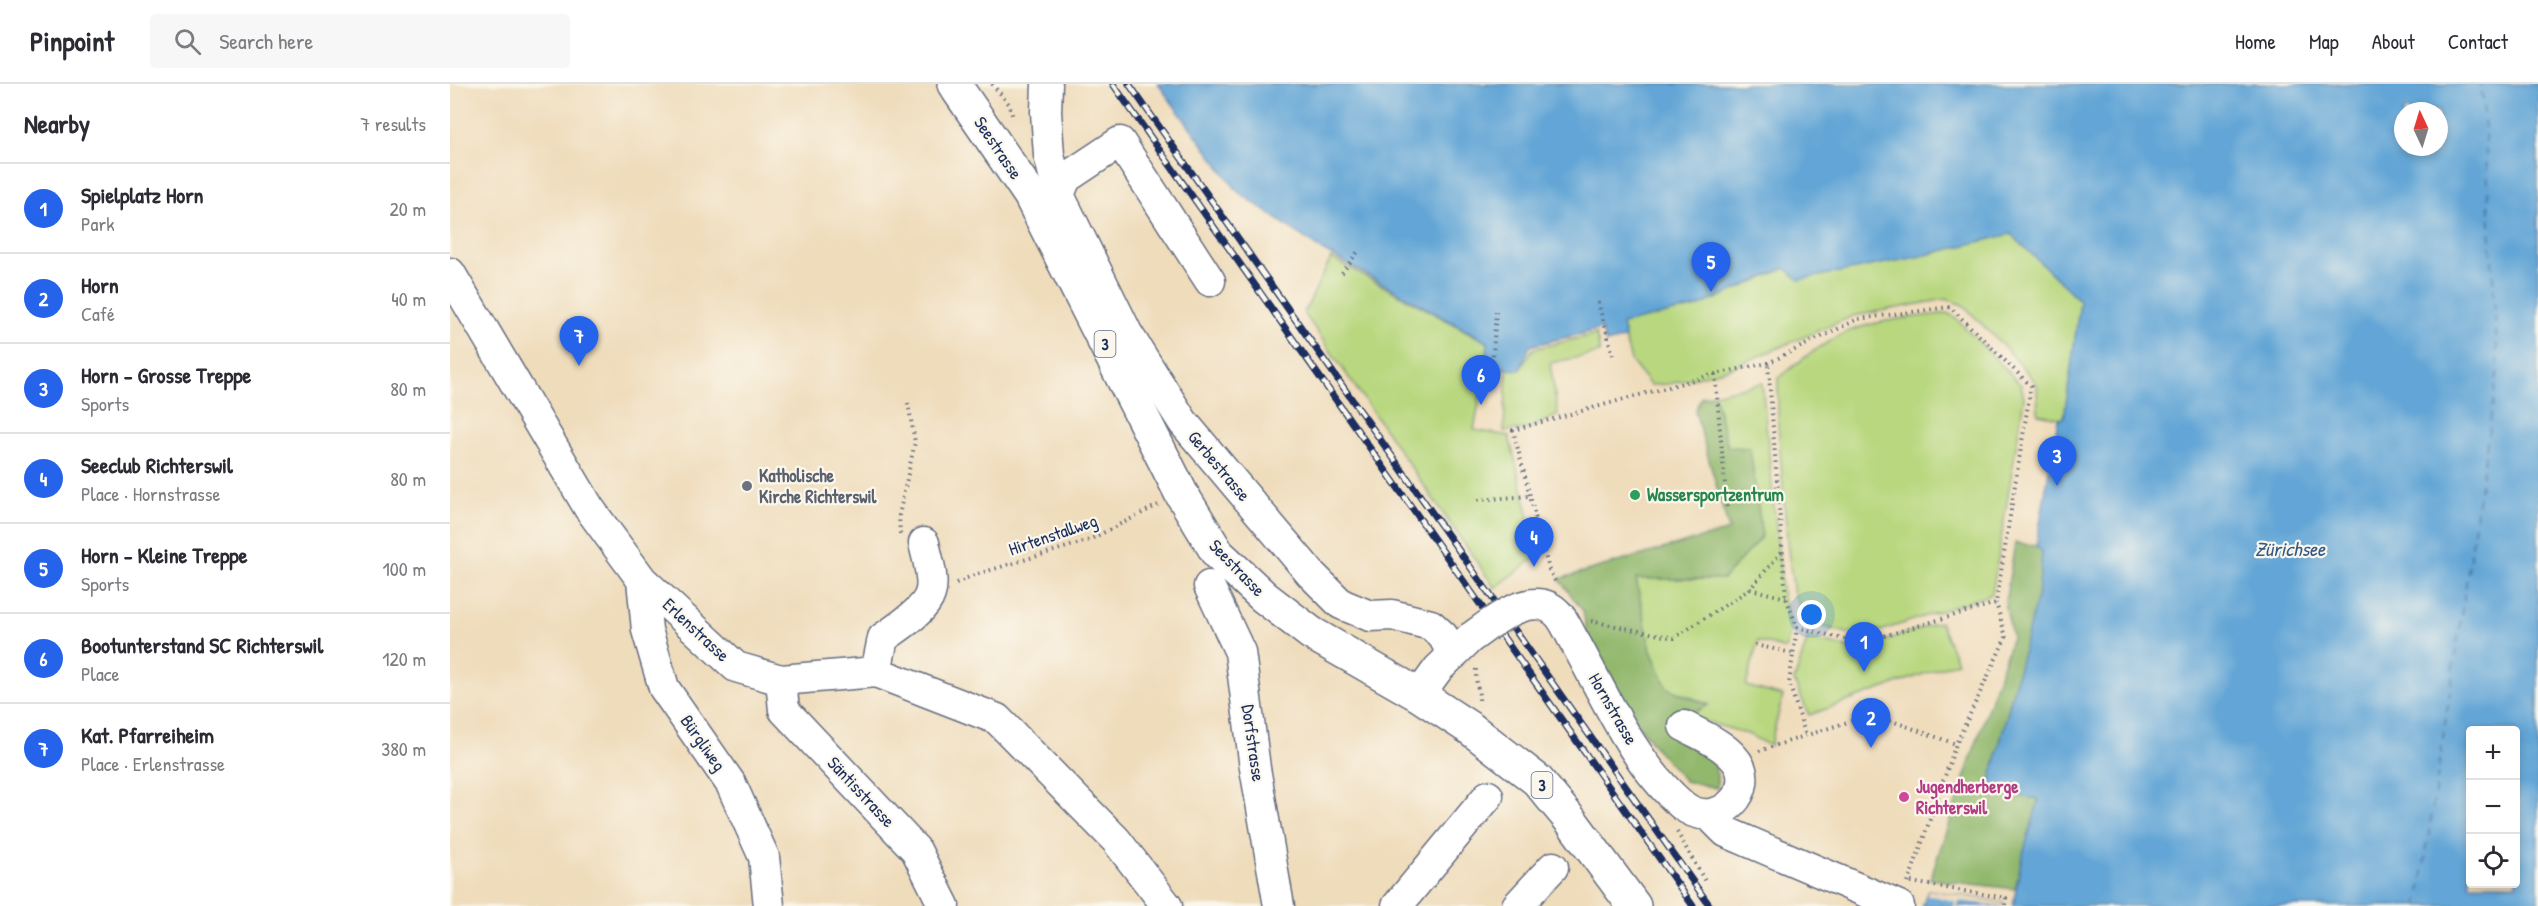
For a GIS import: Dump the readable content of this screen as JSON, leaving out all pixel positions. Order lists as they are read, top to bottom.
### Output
{
  "streets": {
    "main road": ["Seestrasse", "3"],
    "street": [
      "Gerbestrasse",
      "Erlenstrasse",
      "Hornstrasse",
      "Bürgliweg",
      "Dorfstrasse",
      "Säntisstrasse"
    ],
    "path": ["Hirtenstallweg"]
  },
  "crossings": [
    ["Seestrasse", "Hirtenstallweg"],
    ["Erlenstrasse", "Bürgliweg"],
    ["Erlenstrasse", "Säntisstrasse"]
  ],
  "water": ["Zürichsee"],
  "places": ["Katholische Kirche Richterswil", "Wassersportzentrum", "Jugendherberge Richterswil"],
  "north": "top",
  "page": {
    "header": "Pinpoint",
    "search": "Search here",
    "nav": [
      "Home",
      "Map",
      "About",
      "Contact"
    ],
    "heading": ["Nearby", "7 results"],
    "list": [
      {
        "mark": "1",
        "name": "Spielplatz Horn",
        "note": "Park",
        "value": "20 m"
      },
      {
        "mark": "2",
        "name": "Horn",
        "note": "Café",
        "value": "40 m"
      },
      {
        "mark": "3",
        "name": "Horn - Grosse Treppe",
        "note": "Sports",
        "value": "80 m"
      },
      {
        "mark": "4",
        "name": "Seeclub Richterswil",
        "note": "Place · Hornstrasse",
        "value": "80 m"
      },
      {
        "mark": "5",
        "name": "Horn - Kleine Treppe",
        "note": "Sports",
        "value": "100 m"
      },
      {
        "mark": "6",
        "name": "Bootunterstand SC Richterswil",
        "note": "Place",
        "value": "120 m"
      },
      {
        "mark": "7",
        "name": "Kat. Pfarreiheim",
        "note": "Place · Erlenstrasse",
        "value": "380 m"
      }
    ],
    "pins": [
      "5",
      "7",
      "6",
      "3",
      "4",
      "1",
      "2"
    ],
    "map_buttons": ["+", "−"]
  }
}
